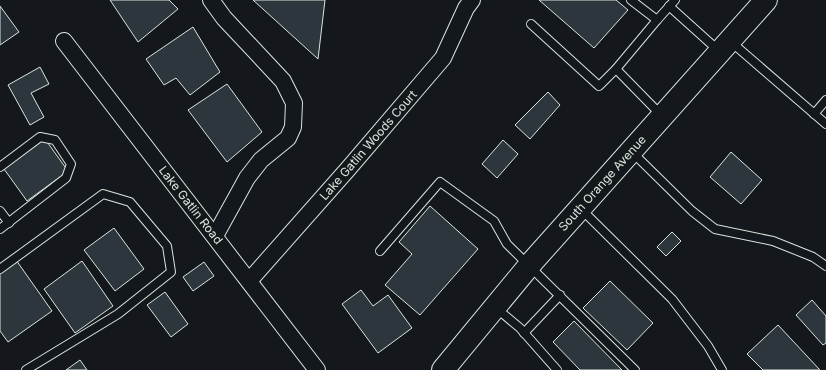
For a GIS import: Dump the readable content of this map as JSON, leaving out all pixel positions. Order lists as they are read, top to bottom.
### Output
{
  "streets": {
    "main road": ["South Orange Avenue"],
    "street": ["Lake Gatlin Woods Court", "Lake Gatlin Road"]
  },
  "crossings": [
    ["Lake Gatlin Woods Court", "Lake Gatlin Road"]
  ]
}
